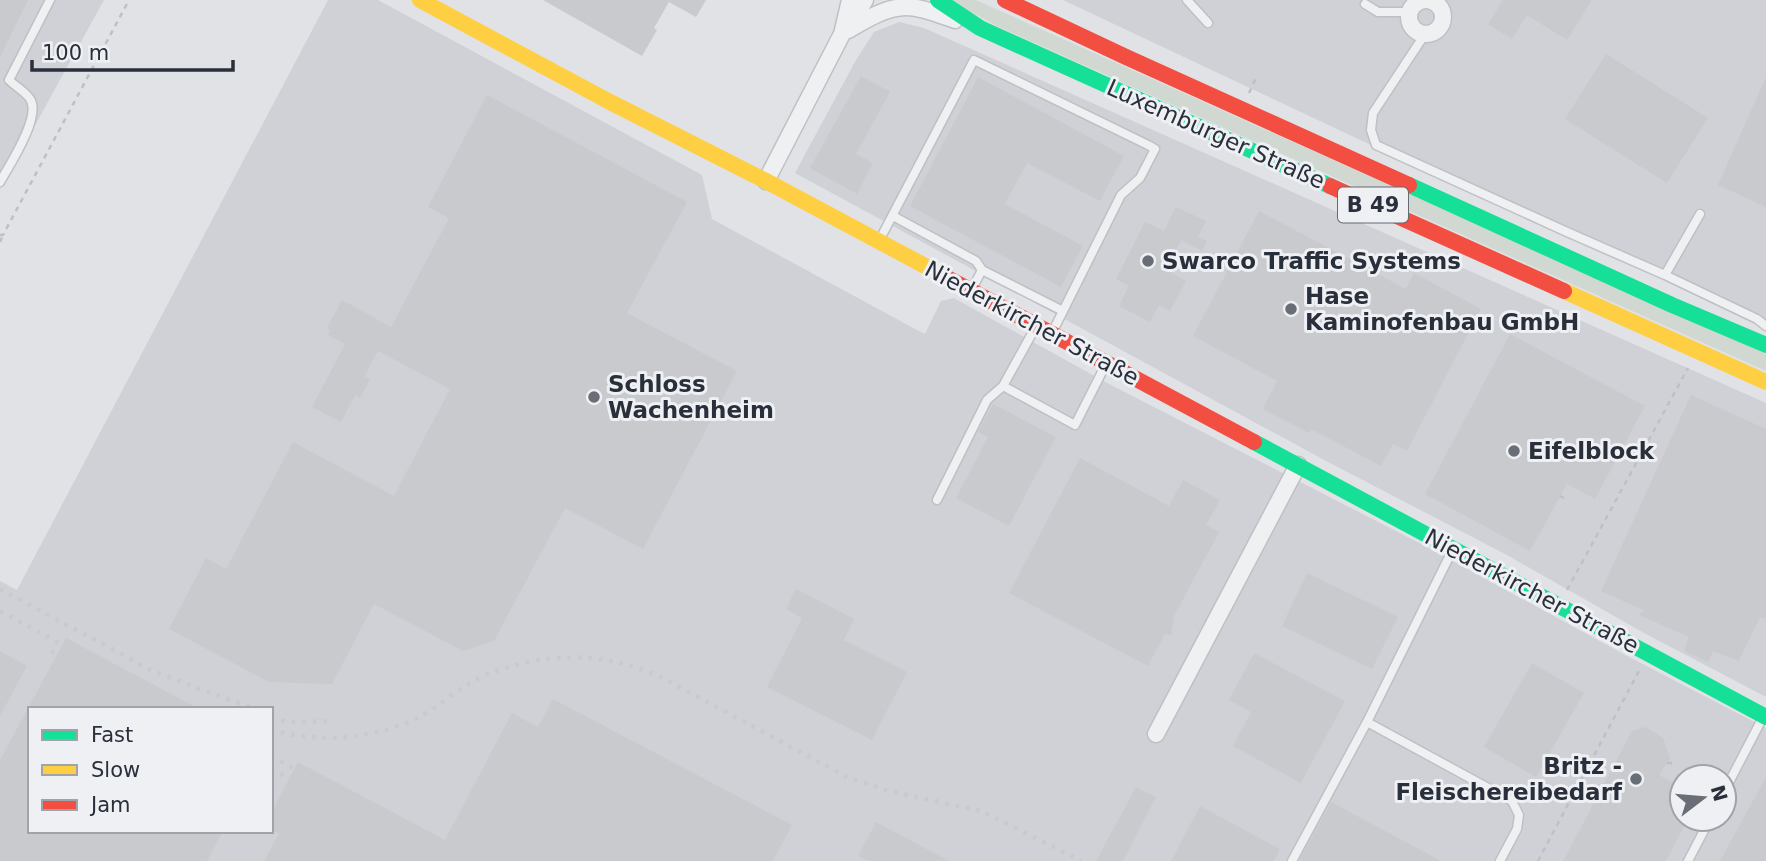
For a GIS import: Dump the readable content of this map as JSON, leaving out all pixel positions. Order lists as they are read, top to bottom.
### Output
{
  "streets": {
    "main road": ["Luxemburger Straße", "B 49", "Niederkircher Straße"]
  },
  "places": [
    "Swarco Traffic Systems",
    "Hase Kaminofenbau GmbH",
    "Schloss Wachenheim",
    "Eifelblock",
    "Britz - Fleischereibedarf"
  ],
  "legend": ["Fast", "Slow", "Jam"],
  "scale_bar": "100 m",
  "north": "right"
}
